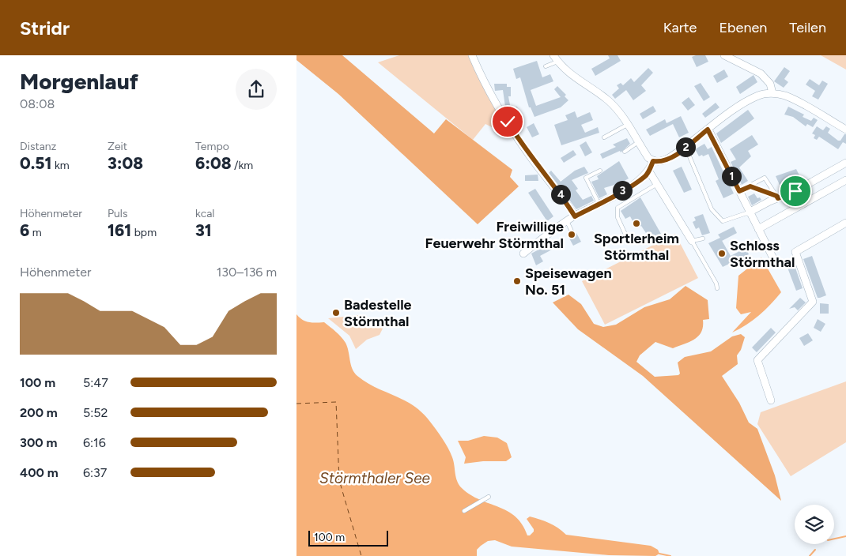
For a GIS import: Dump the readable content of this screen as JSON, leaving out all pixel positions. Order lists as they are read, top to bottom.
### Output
{
  "water": ["Störmthaler See"],
  "places": [
    "Sportlerheim Störmthal",
    "Freiwillige Feuerwehr Störmthal",
    "Schloss Störmthal",
    "Speisewagen No. 51",
    "Badestelle Störmthal"
  ],
  "scale_bar": "100 m",
  "page": {
    "header": "Stridr",
    "nav": ["Karte", "Ebenen", "Teilen"],
    "heading": ["Morgenlauf", "08:08"],
    "stats": [
      ["Distanz", "0.51 km"],
      ["Zeit", "3:08"],
      ["Tempo", "6:08 /km"],
      ["Höhenmeter", "6 m"],
      ["Puls", "161 bpm"],
      ["kcal", "31"]
    ],
    "pins": [
      "2",
      "1",
      "3",
      "4"
    ],
    "chart": ["Höhenmeter", "130–136 m"],
    "list": [
      {
        "name": "100 m",
        "note": "5:47"
      },
      {
        "name": "200 m",
        "note": "5:52"
      },
      {
        "name": "300 m",
        "note": "6:16"
      },
      {
        "name": "400 m",
        "note": "6:37"
      }
    ],
    "scale": "100 m"
  }
}
